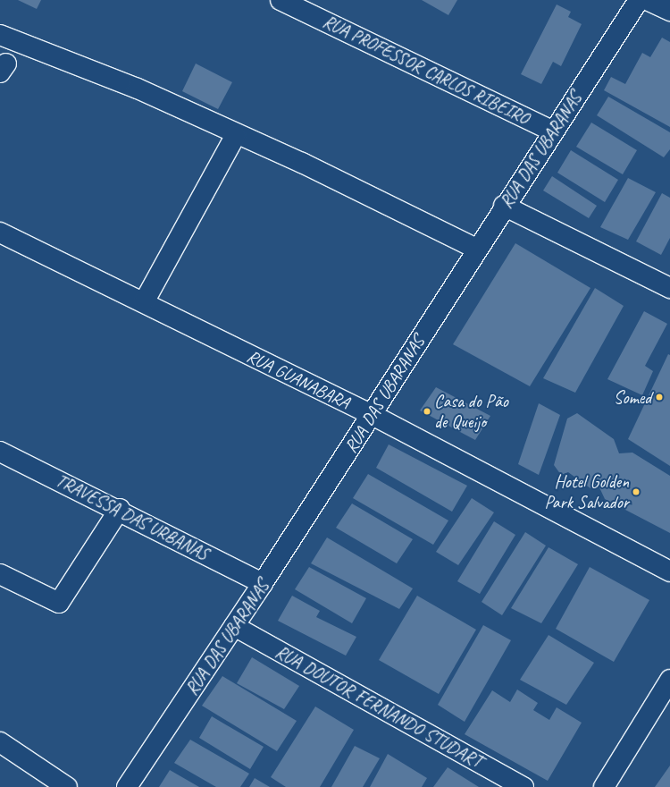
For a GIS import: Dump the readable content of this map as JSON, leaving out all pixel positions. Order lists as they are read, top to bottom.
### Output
{
  "streets": {
    "street": [
      "RUA PROFESSOR CARLOS RIBEIRO",
      "RUA DAS UBARANAS",
      "RUA GUANABARA",
      "TRAVESSA DAS URBANAS",
      "RUA DOUTOR FERNANDO STUDART"
    ]
  },
  "crossings": [
    ["RUA PROFESSOR CARLOS RIBEIRO", "RUA DAS UBARANAS"],
    ["RUA DAS UBARANAS", "RUA GUANABARA"],
    ["RUA DAS UBARANAS", "TRAVESSA DAS URBANAS"],
    ["RUA DAS UBARANAS", "RUA DOUTOR FERNANDO STUDART"]
  ],
  "places": ["Somed", "Casa do Pão de Queijo", "Hotel Golden Park Salvador"]
}
